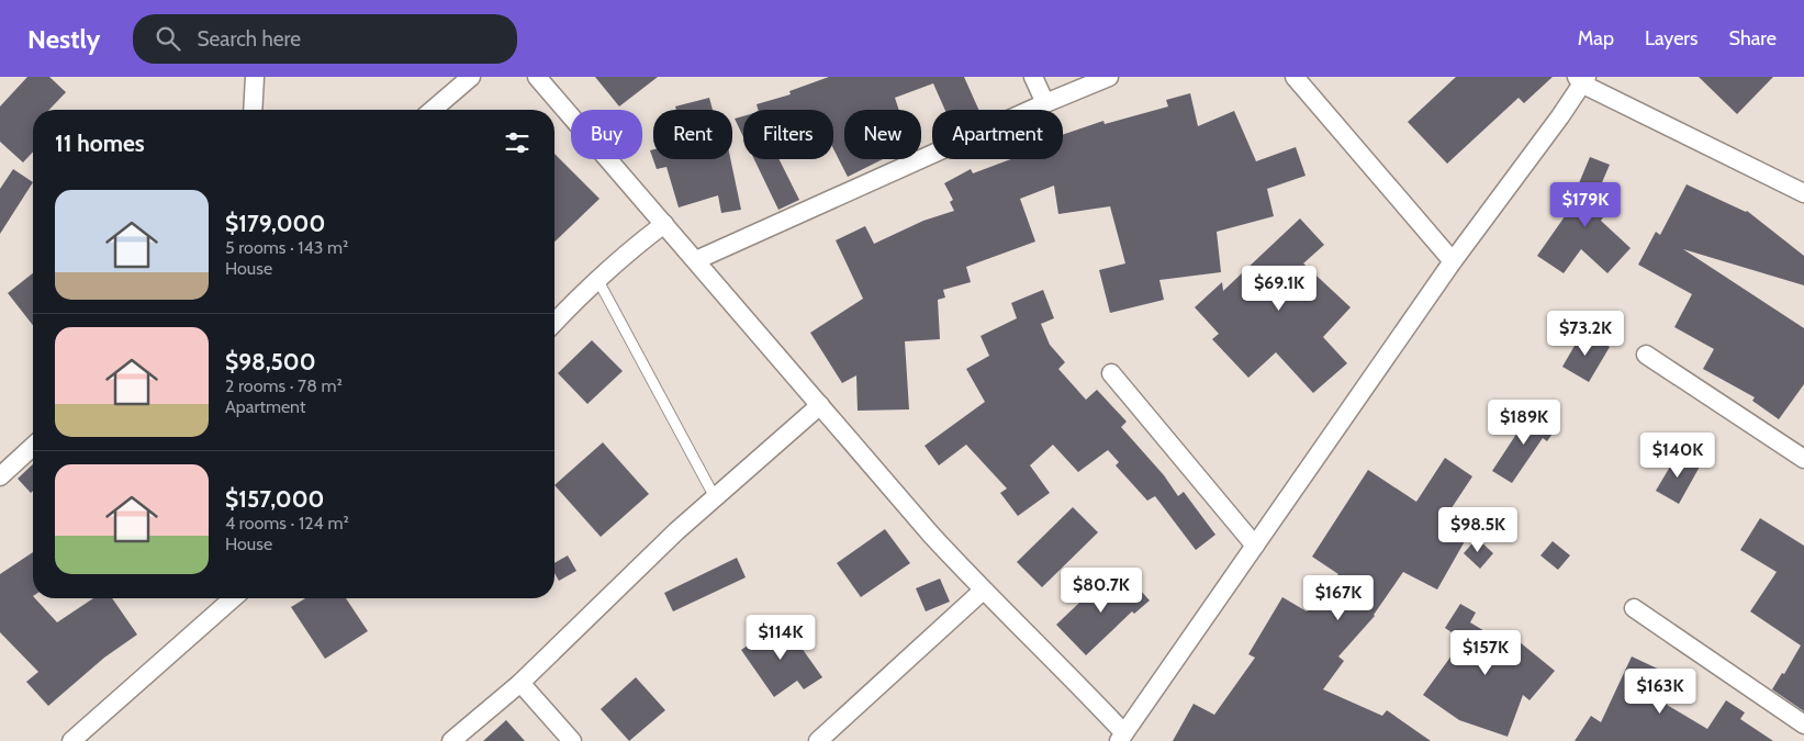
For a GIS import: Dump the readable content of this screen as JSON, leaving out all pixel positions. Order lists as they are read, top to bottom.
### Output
{
  "page": {
    "header": "Nestly",
    "search": "Search here",
    "nav": ["Map", "Layers", "Share"],
    "chip": [
      "Buy",
      "Rent",
      "Filters",
      "New",
      "Apartment"
    ],
    "heading": "11 homes",
    "list": [
      {
        "name": "$179,000",
        "note": "5 rooms · 143 m² · House"
      },
      {
        "name": "$98,500",
        "note": "2 rooms · 78 m² · Apartment"
      },
      {
        "name": "$157,000",
        "note": "4 rooms · 124 m² · House"
      }
    ],
    "price": [
      "$179K",
      "$69.1K",
      "$73.2K",
      "$189K",
      "$140K",
      "$98.5K",
      "$80.7K",
      "$167K",
      "$114K",
      "$157K",
      "$163K"
    ]
  }
}
